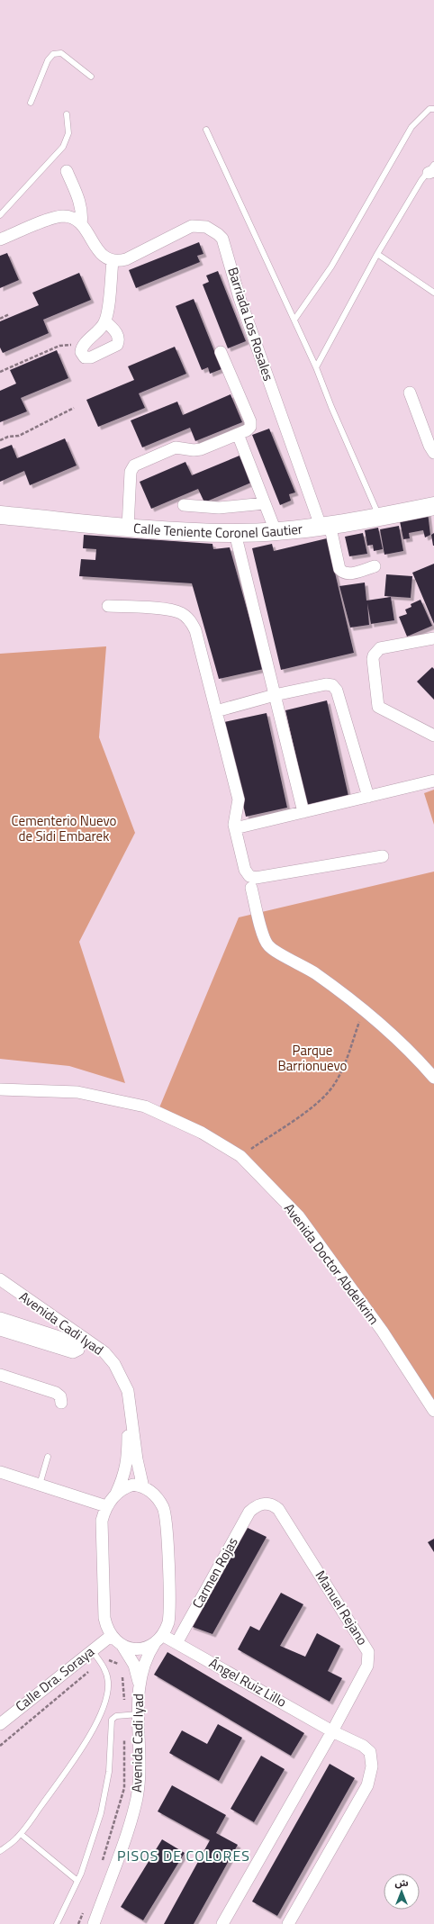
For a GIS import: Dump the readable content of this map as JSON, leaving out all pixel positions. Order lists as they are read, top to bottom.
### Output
{
  "streets": {
    "main road": ["Calle Teniente Coronel Gautier"],
    "street": [
      "Barriada Los Rosales",
      "Avenida Doctor Abdelkrim",
      "Avenida Cadi Iyad",
      "Carmen Rojas",
      "Manuel Rejano",
      "Calle Dra. Soraya",
      "Ángel Ruiz Lillo"
    ]
  },
  "crossings": [
    ["Barriada Los Rosales", "Calle Teniente Coronel Gautier"],
    ["Avenida Cadi Iyad", "Ángel Ruiz Lillo"],
    ["Carmen Rojas", "Manuel Rejano"],
    ["Carmen Rojas", "Ángel Ruiz Lillo"],
    ["Manuel Rejano", "Ángel Ruiz Lillo"]
  ],
  "districts": ["PISOS DE COLORES"],
  "parks": ["Cementerio Nuevo de Sidi Embarek", "Parque Barrionuevo"],
  "north": "top"
}
